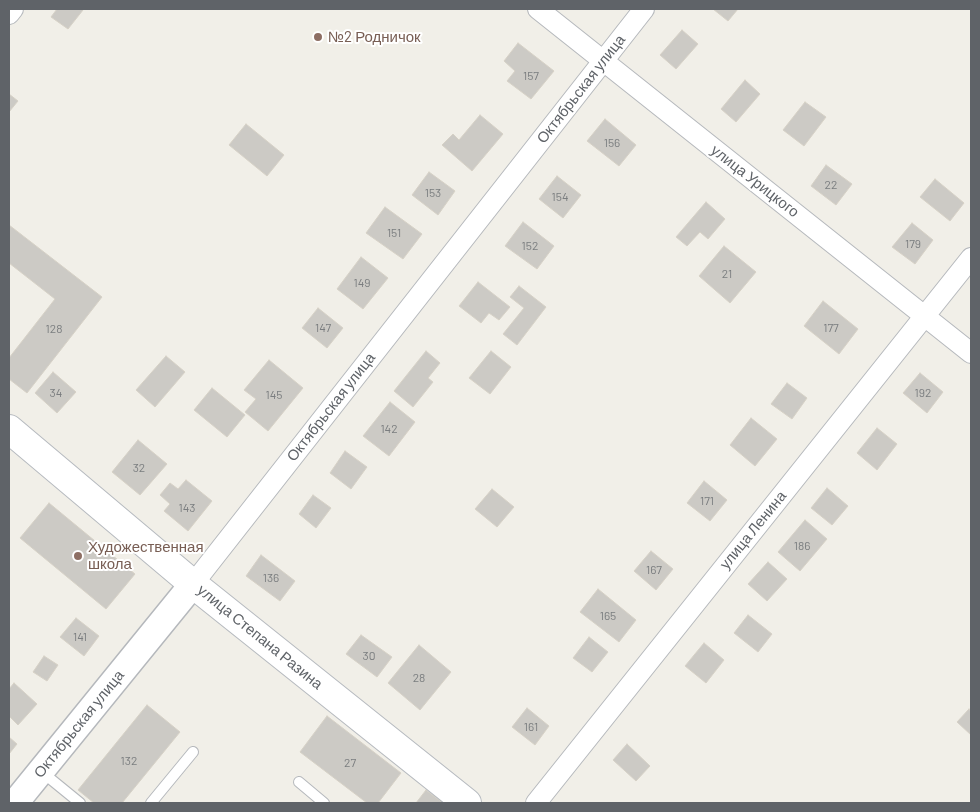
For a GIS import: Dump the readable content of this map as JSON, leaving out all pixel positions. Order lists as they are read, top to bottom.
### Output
{
  "streets": {
    "main road": ["улица Степана Разина"],
    "street": ["Октябрьская улица", "улица Урицкого", "улица Ленина"]
  },
  "crossings": [
    ["Октябрьская улица", "улица Урицкого"],
    ["Октябрьская улица", "улица Степана Разина"],
    ["улица Урицкого", "улица Ленина"]
  ],
  "places": ["№2 Родничок", "Художественная школа"],
  "house_numbers": [
    "157",
    "156",
    "22",
    "153",
    "154",
    "151",
    "179",
    "152",
    "21",
    "149",
    "147",
    "177",
    "128",
    "34",
    "192",
    "145",
    "142",
    "32",
    "171",
    "143",
    "186",
    "167",
    "136",
    "165",
    "141",
    "30",
    "28",
    "161",
    "132",
    "27"
  ]
}
